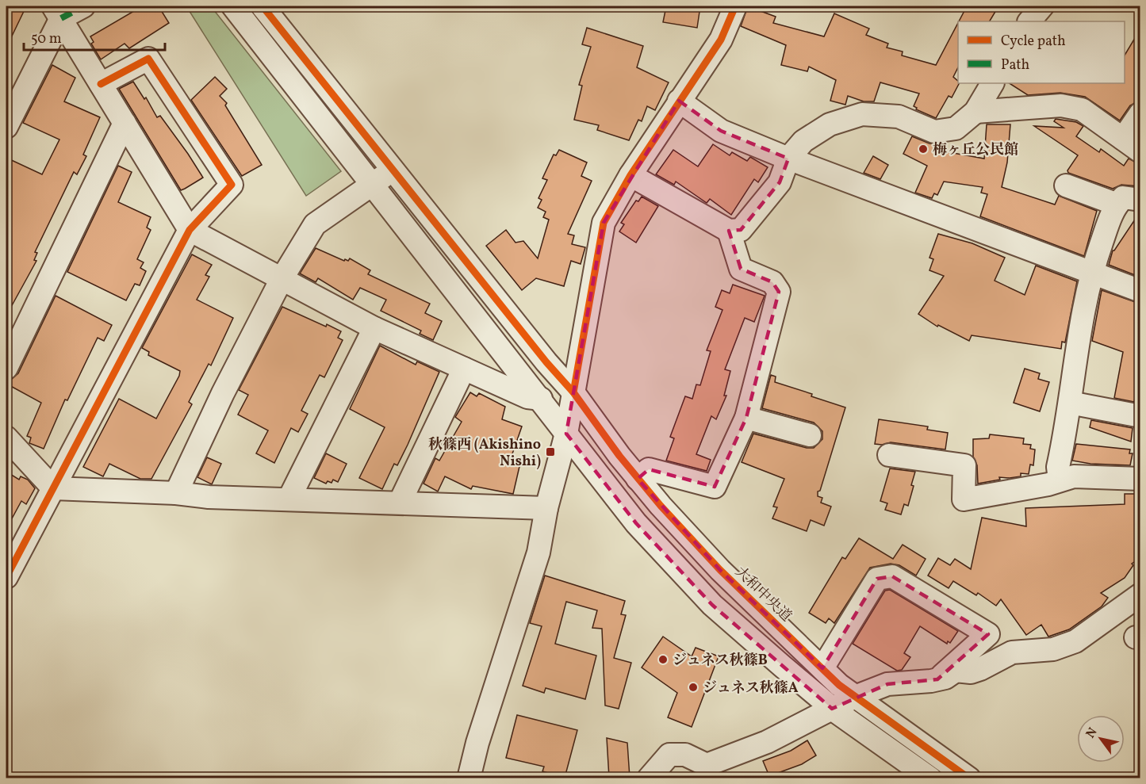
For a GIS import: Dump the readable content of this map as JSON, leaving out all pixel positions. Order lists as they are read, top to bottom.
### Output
{
  "streets": {
    "street": ["大和中央道"]
  },
  "places": {
    "other": ["梅ヶ丘公民館", "ジュネス秋篠B", "ジュネス秋篠A"],
    "transit": ["秋篠西 (Akishino Nishi)"]
  },
  "legend": ["Cycle path", "Path"],
  "scale_bar": "50 m",
  "north": "top left"
}
